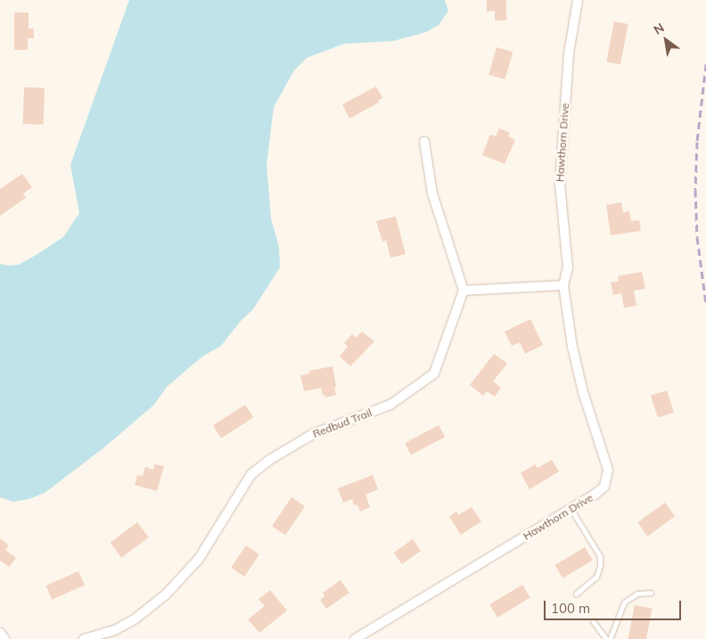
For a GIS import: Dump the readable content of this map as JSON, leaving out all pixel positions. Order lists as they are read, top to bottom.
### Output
{
  "streets": {
    "street": ["Hawthorn Drive", "Redbud Trail"]
  },
  "scale_bar": "100 m",
  "north": "top left"
}
